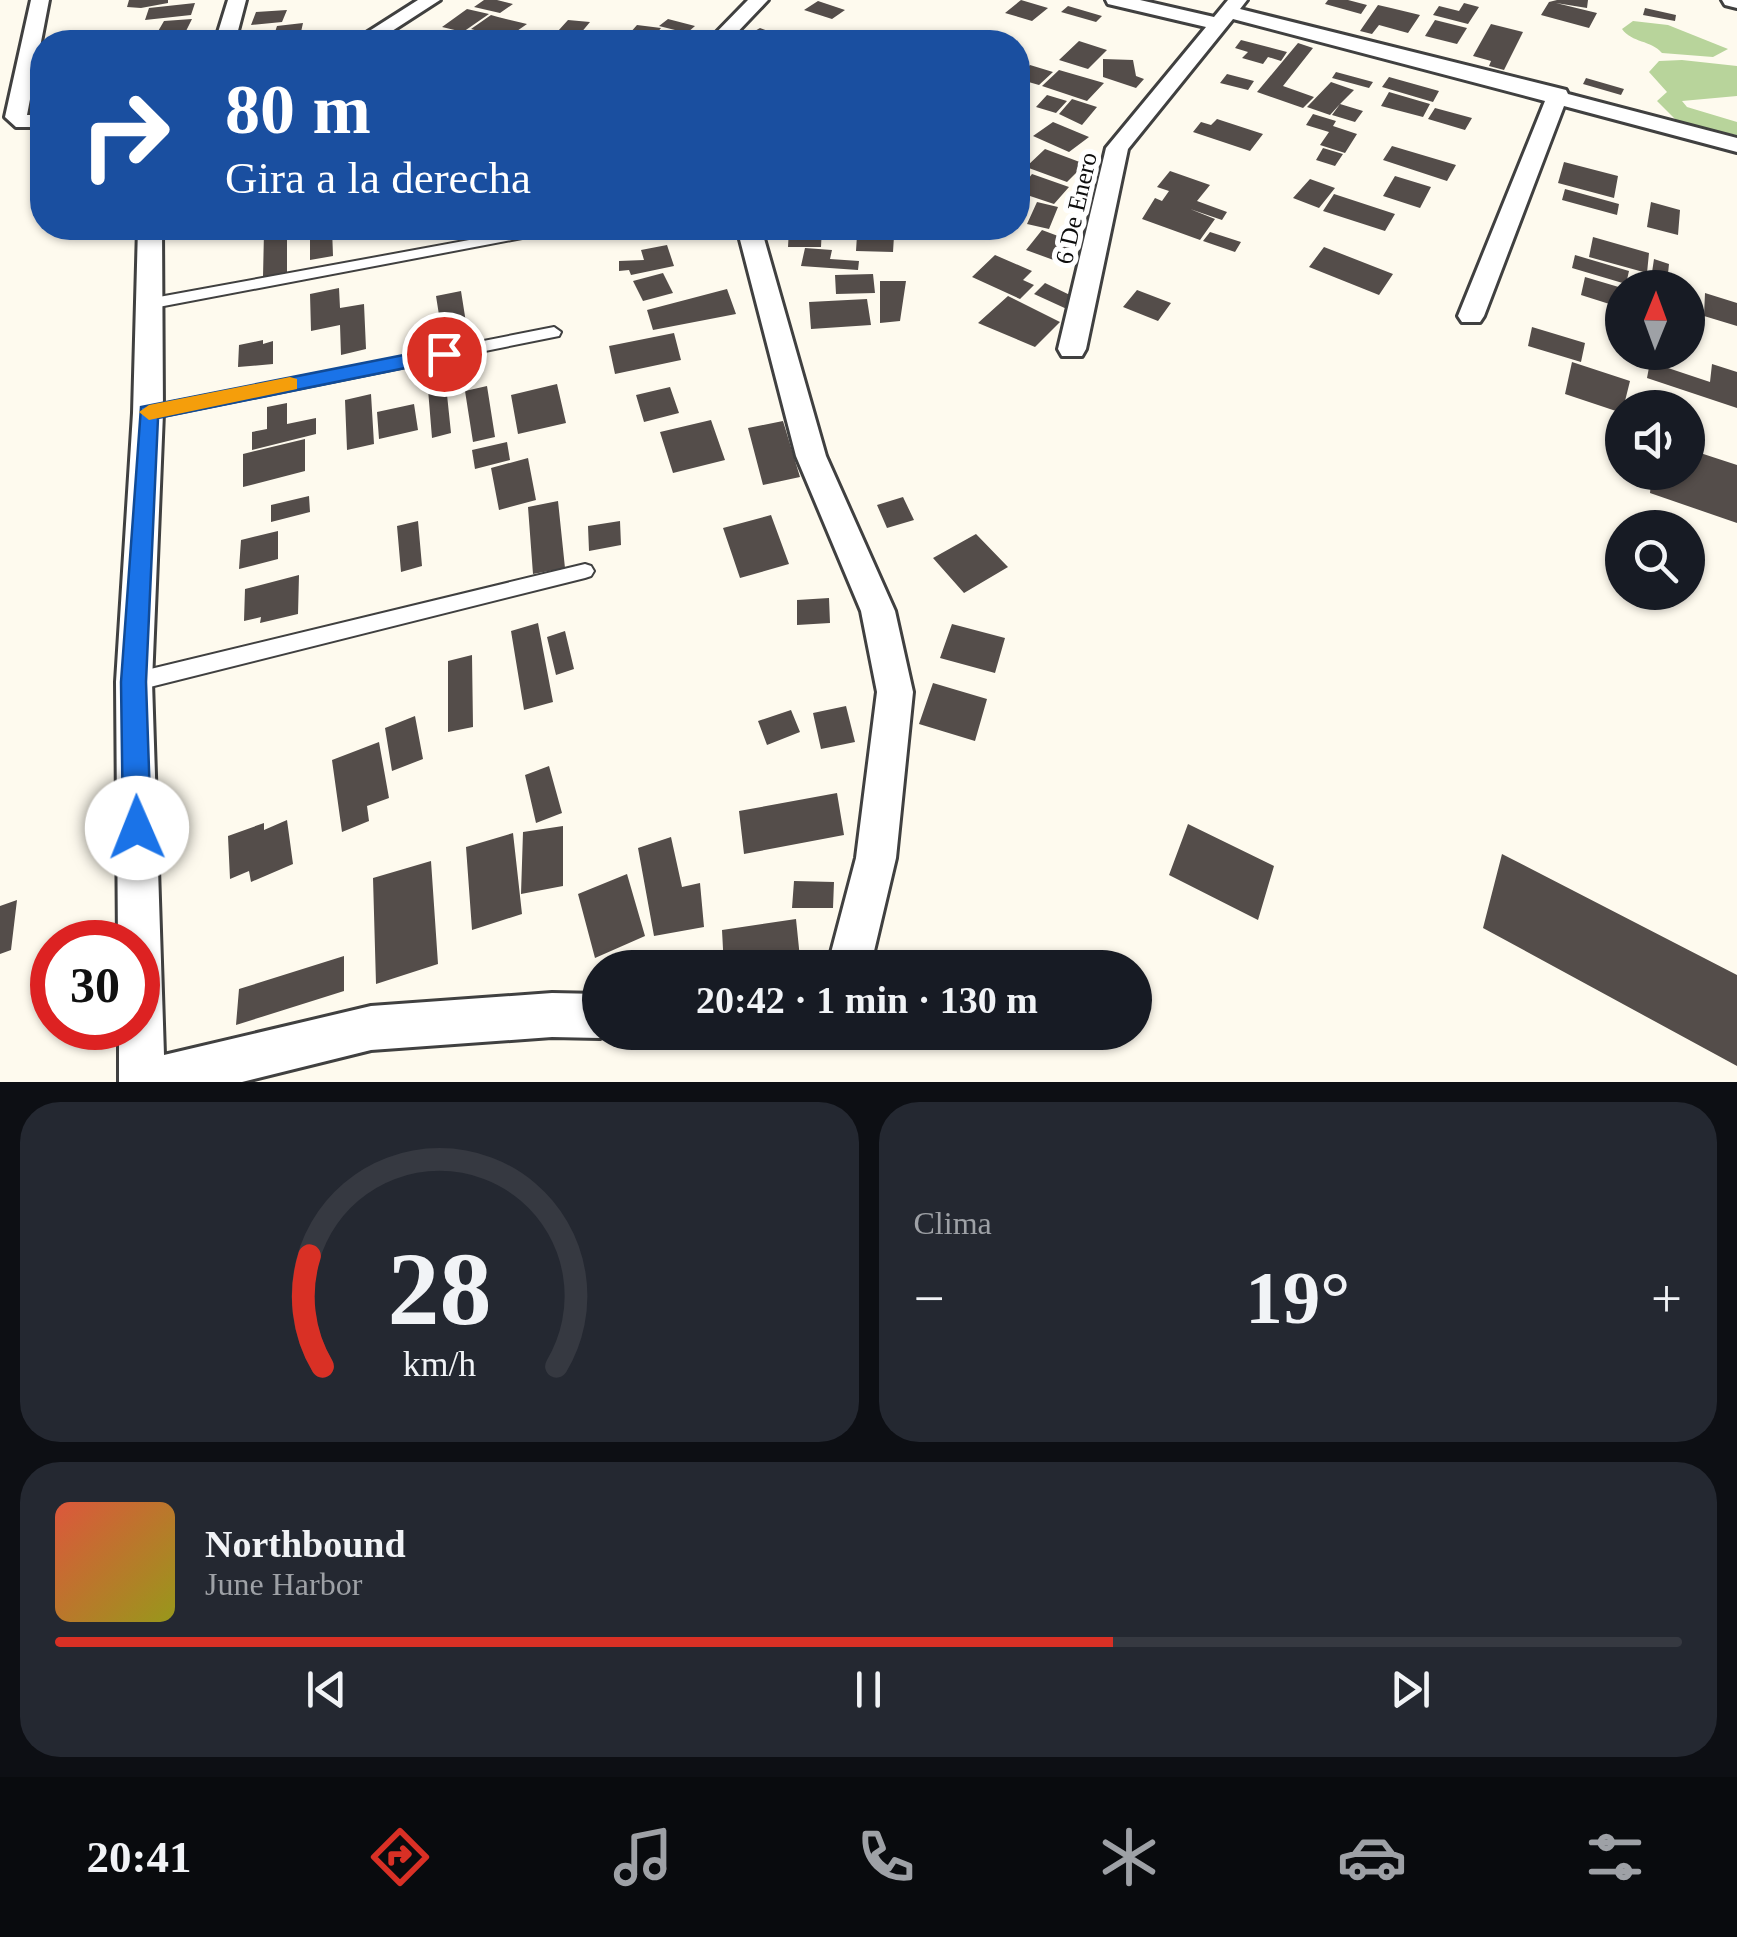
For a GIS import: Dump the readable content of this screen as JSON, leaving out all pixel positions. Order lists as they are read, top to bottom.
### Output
{
  "streets": {
    "street": ["6 De Enero"]
  },
  "north": "top",
  "page": {
    "turn": ["80 m", "Gira a la derecha"],
    "limit": "30",
    "trip": "20:42 · 1 min · 130 m",
    "tile": "Clima",
    "heat": ["−", "19°", "+"],
    "song": ["Northbound", "June Harbor"],
    "tabs": "20:41",
    "gauge": ["28", "km/h"]
  }
}
